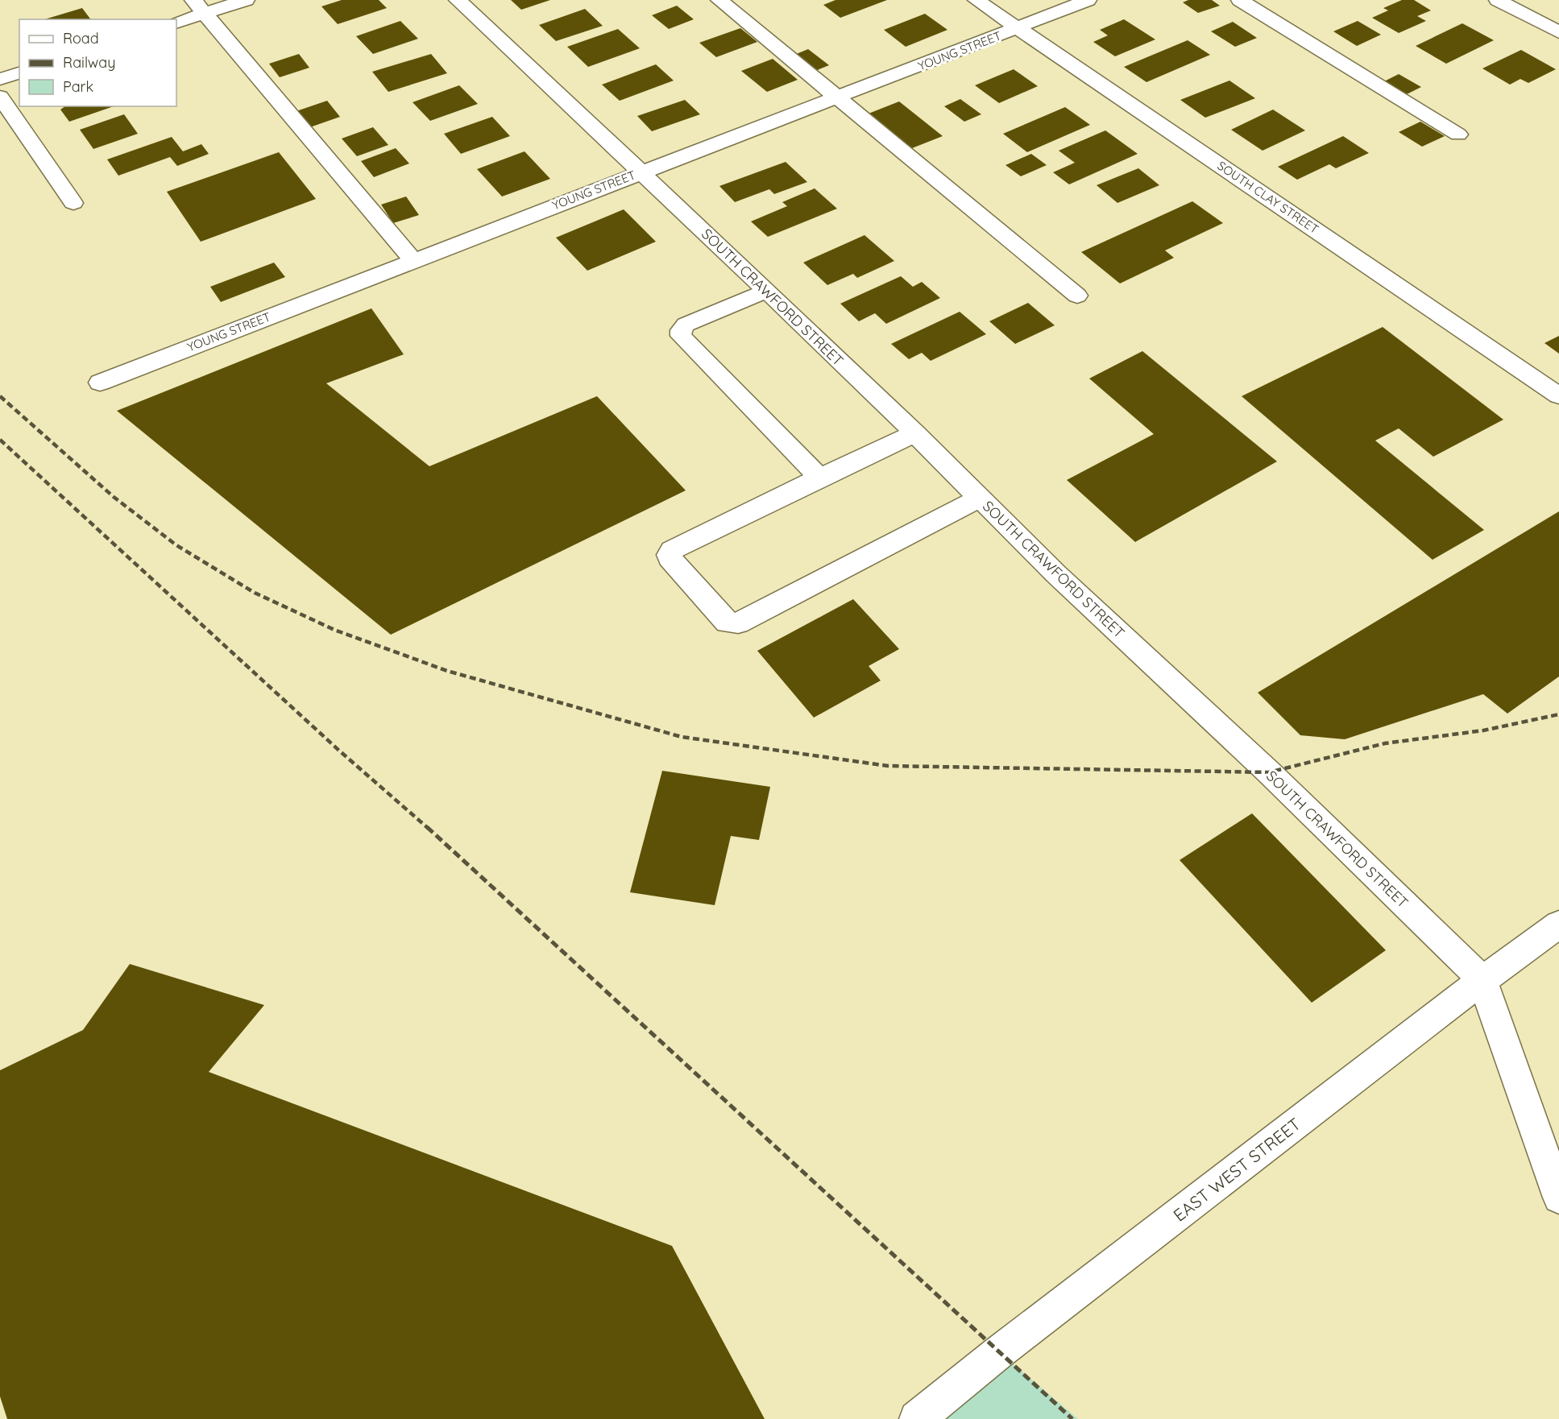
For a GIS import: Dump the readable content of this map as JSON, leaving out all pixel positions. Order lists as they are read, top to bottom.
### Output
{
  "streets": {
    "street": [
      "YOUNG STREET",
      "SOUTH CLAY STREET",
      "SOUTH CRAWFORD STREET",
      "EAST WEST STREET"
    ]
  },
  "crossings": [
    ["YOUNG STREET", "SOUTH CLAY STREET"],
    ["YOUNG STREET", "SOUTH CRAWFORD STREET"],
    ["SOUTH CRAWFORD STREET", "EAST WEST STREET"]
  ],
  "legend": ["Road", "Railway", "Park"]
}
